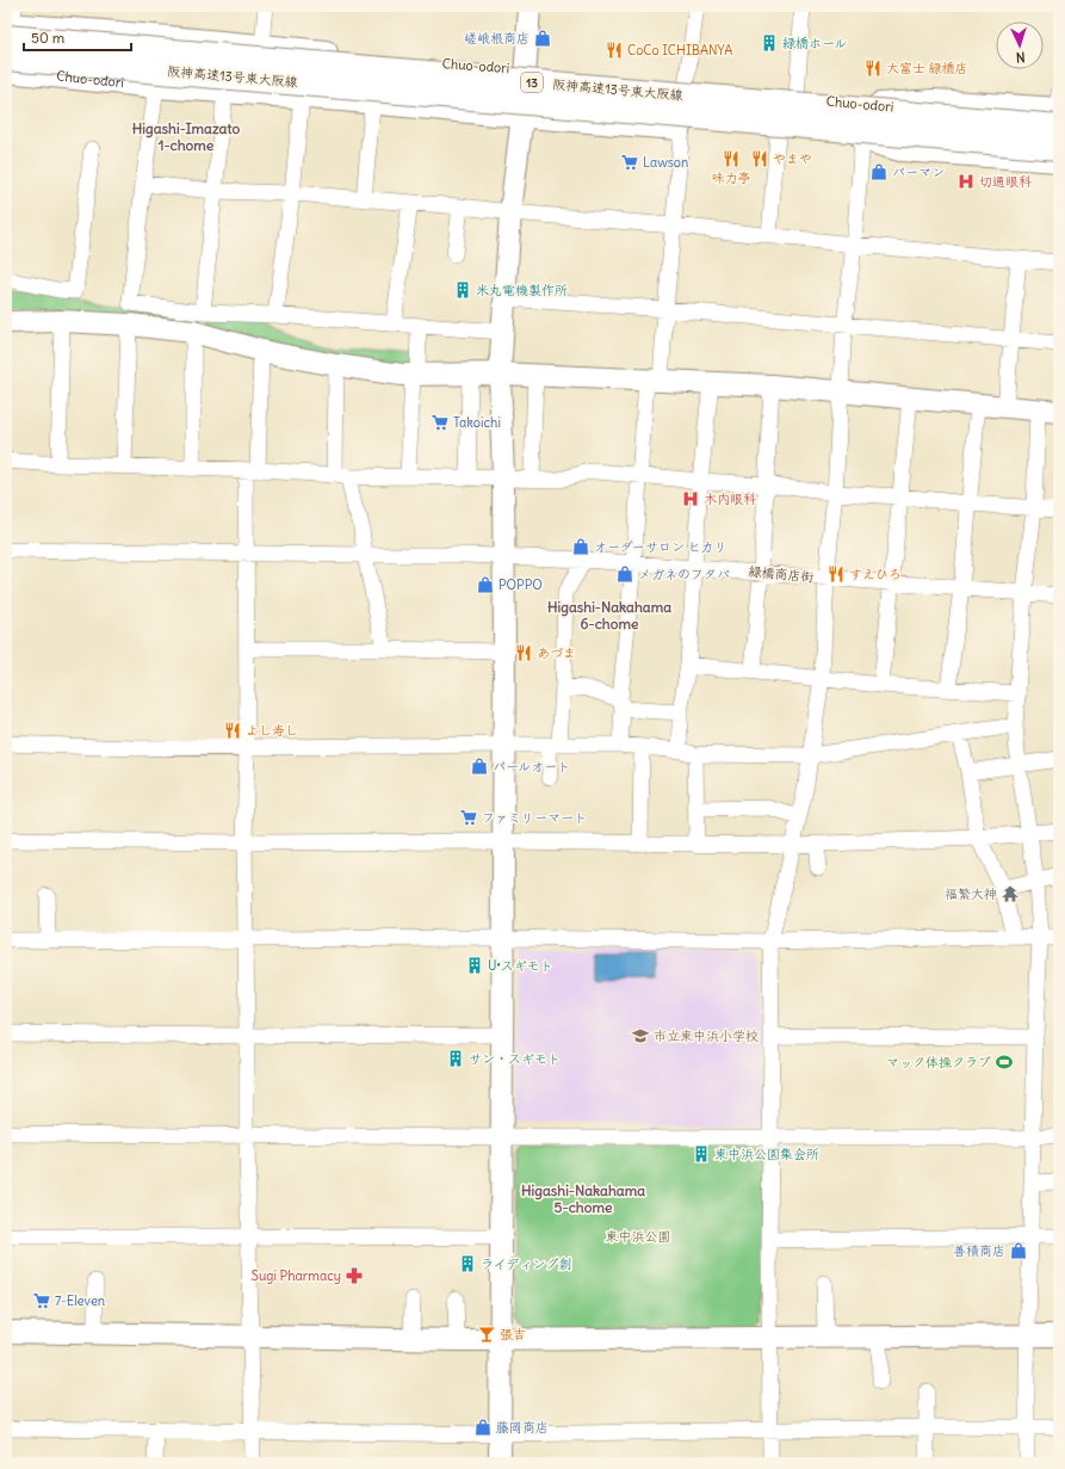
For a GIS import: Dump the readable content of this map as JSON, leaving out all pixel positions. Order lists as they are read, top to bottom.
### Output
{
  "streets": {
    "highway": ["阪神高速13号東大阪線", "13"],
    "main road": ["Chuo-odori"],
    "street": ["緑橋商店街"]
  },
  "crossings": [
    ["Chuo-odori", "阪神高速13号東大阪線"]
  ],
  "districts": ["Higashi-Imazato 1-chome", "Higashi-Nakahama 6-chome", "Higashi-Nakahama 5-chome"],
  "parks": ["東中浜公園"],
  "places": {
    "shop": [
      "嵯峨根商店",
      "パーマン",
      "オーダーサロン ヒカリ",
      "メガネのフタバ",
      "POPPO",
      "パールオート",
      "善積商店",
      "藤岡商店"
    ],
    "building": [
      "緑橋ホール",
      "米丸電機製作所",
      "U•スギモト",
      "サン・スギモト",
      "東中浜公園集会所",
      "ライディング創"
    ],
    "restaurant": [
      "CoCo ICHIBANYA",
      "大富士 緑橋店",
      "味力亭",
      "やまや",
      "すえひろ",
      "あづま",
      "よし寿し"
    ],
    "supermarket": [
      "Lawson",
      "Takoichi",
      "ファミリーマート",
      "7-Eleven"
    ],
    "hospital": ["切通眼科", "木内眼科"],
    "temple": ["福繁大神"],
    "school or university": ["市立東中浜小学校"],
    "sports": ["マック体操クラブ"],
    "pharmacy": ["Sugi Pharmacy"],
    "bar": ["張吉"]
  },
  "scale_bar": "50 m",
  "north": "bottom"
}
